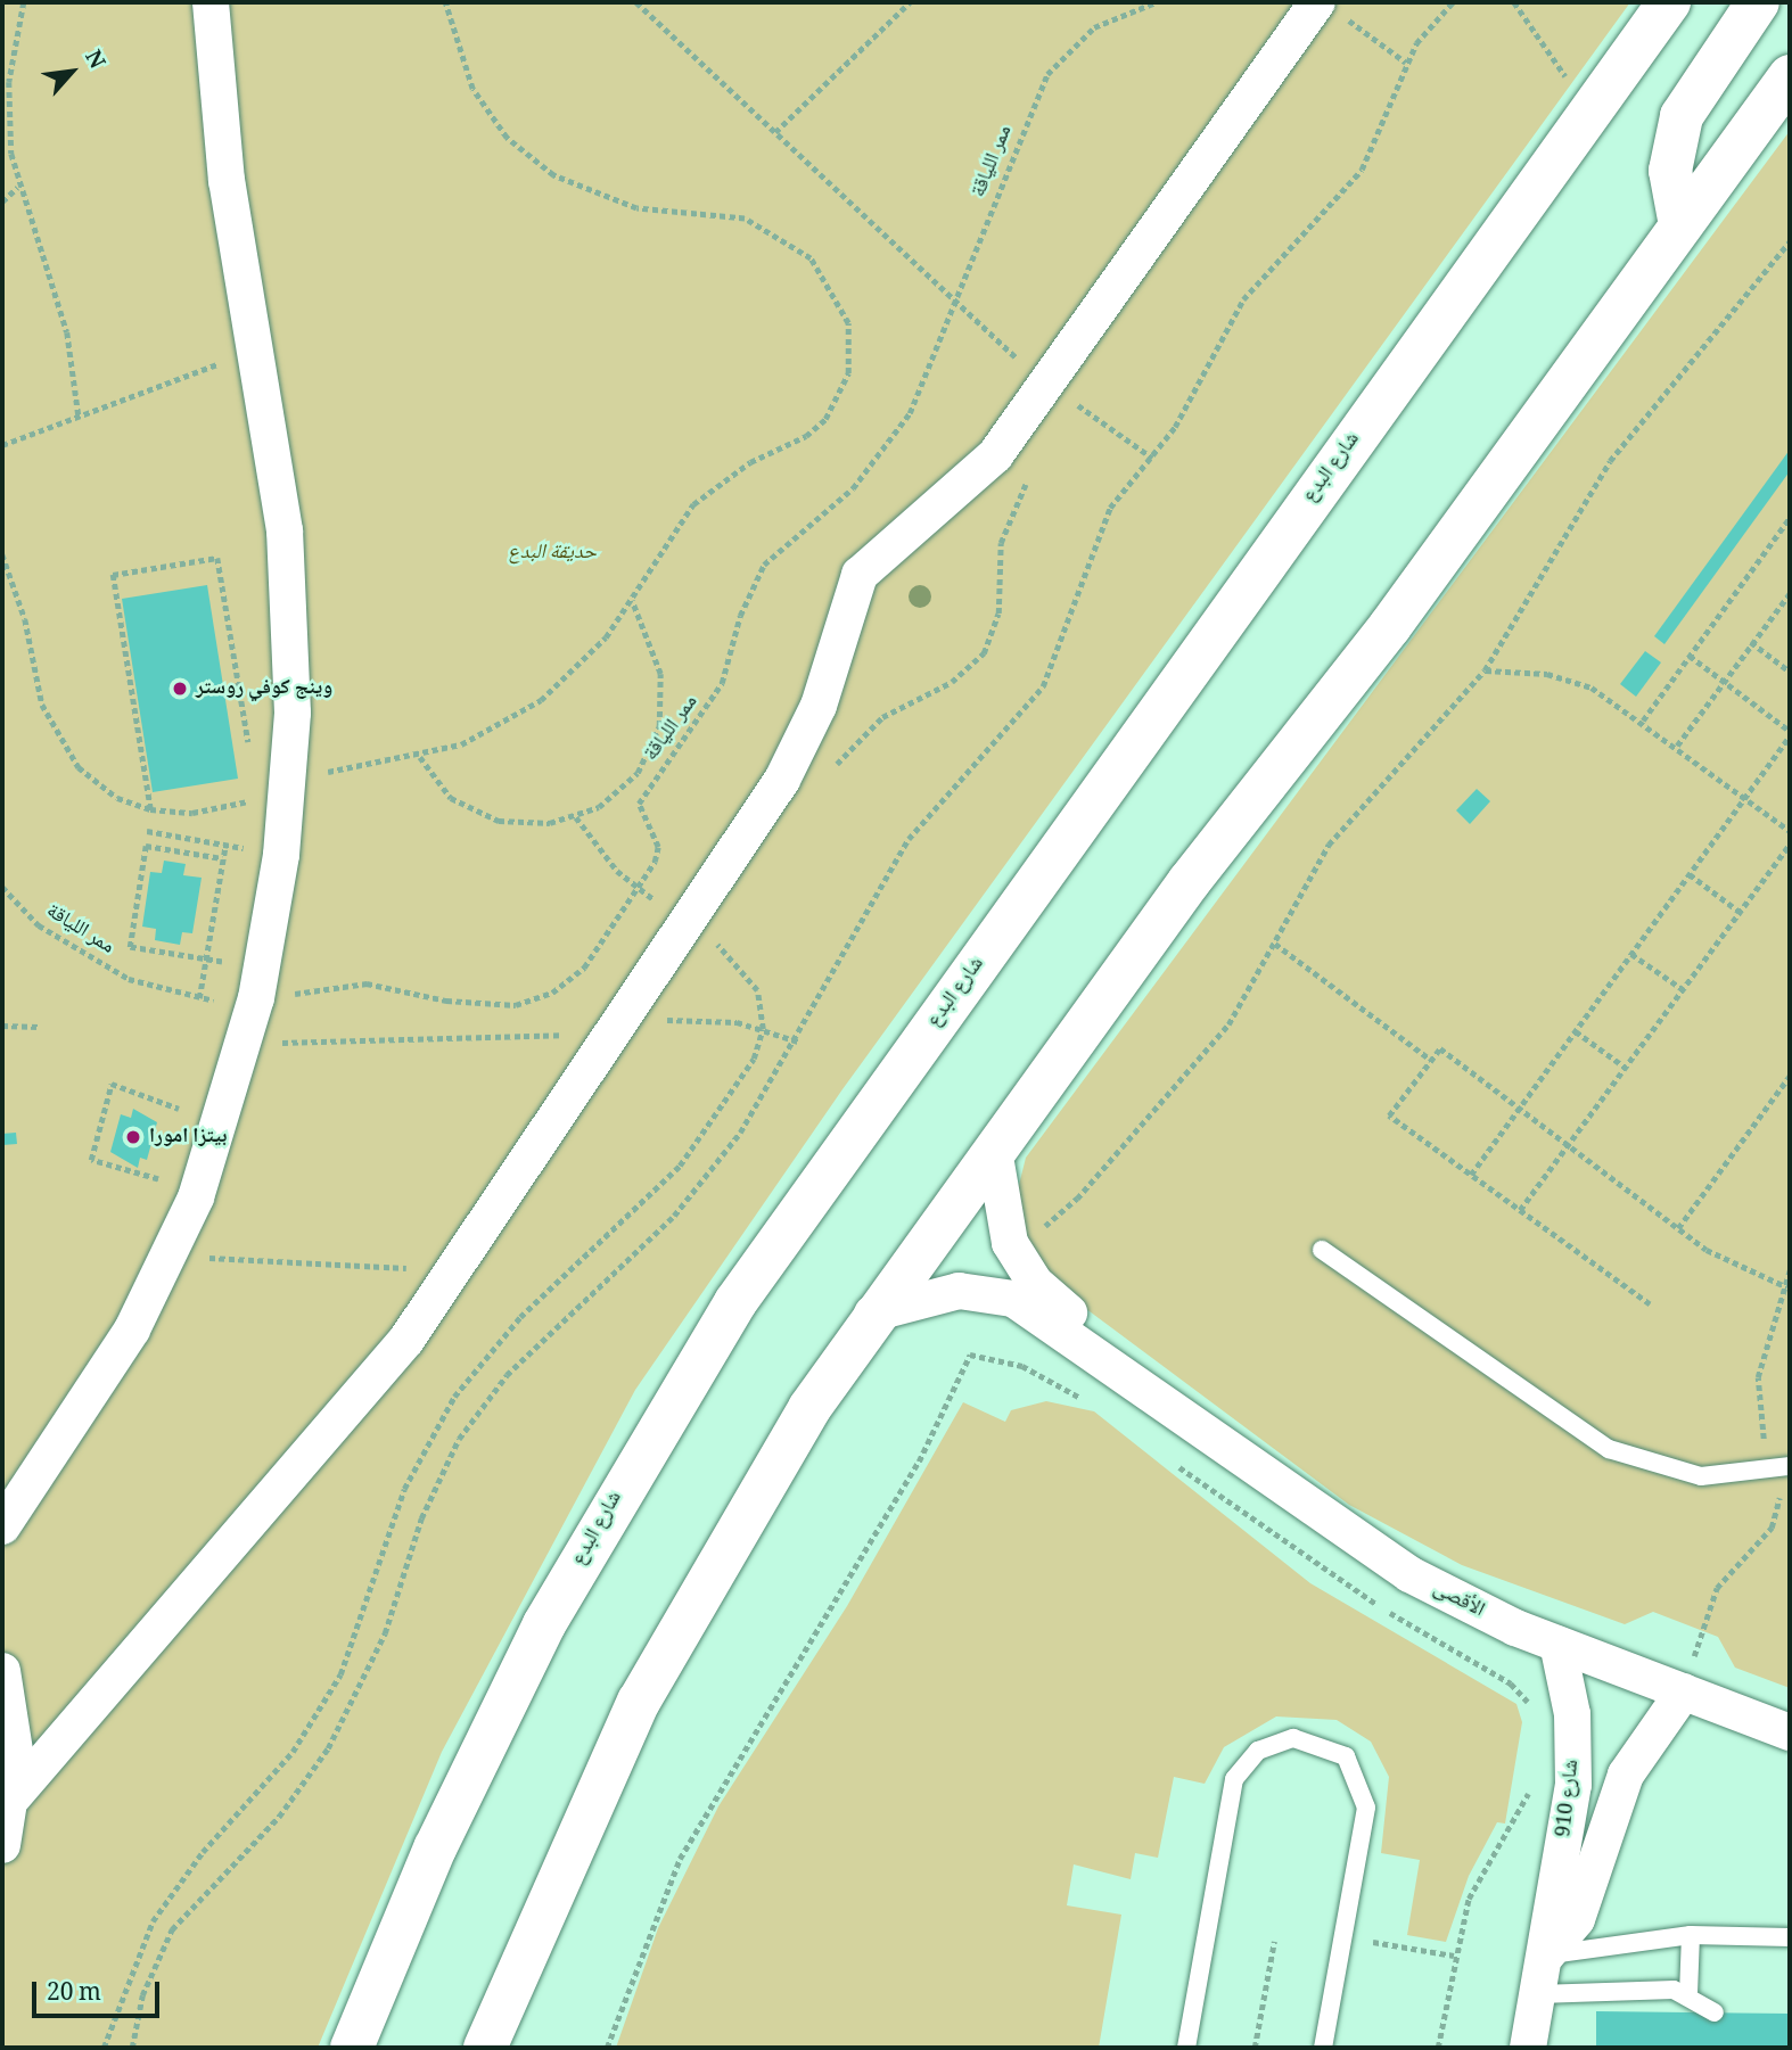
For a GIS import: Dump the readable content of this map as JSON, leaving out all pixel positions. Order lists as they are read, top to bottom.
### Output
{
  "streets": {
    "main road": ["شارع البدع"],
    "street": ["الأقصى", "شارع 910"],
    "path": ["ممر اللياقة"]
  },
  "crossings": [
    ["الأقصى", "شارع 910"]
  ],
  "parks": ["حديقة البدع"],
  "places": ["وينج كوفي روستر", "بيتزا امورا"],
  "scale_bar": "20 m",
  "north": "top right"
}
